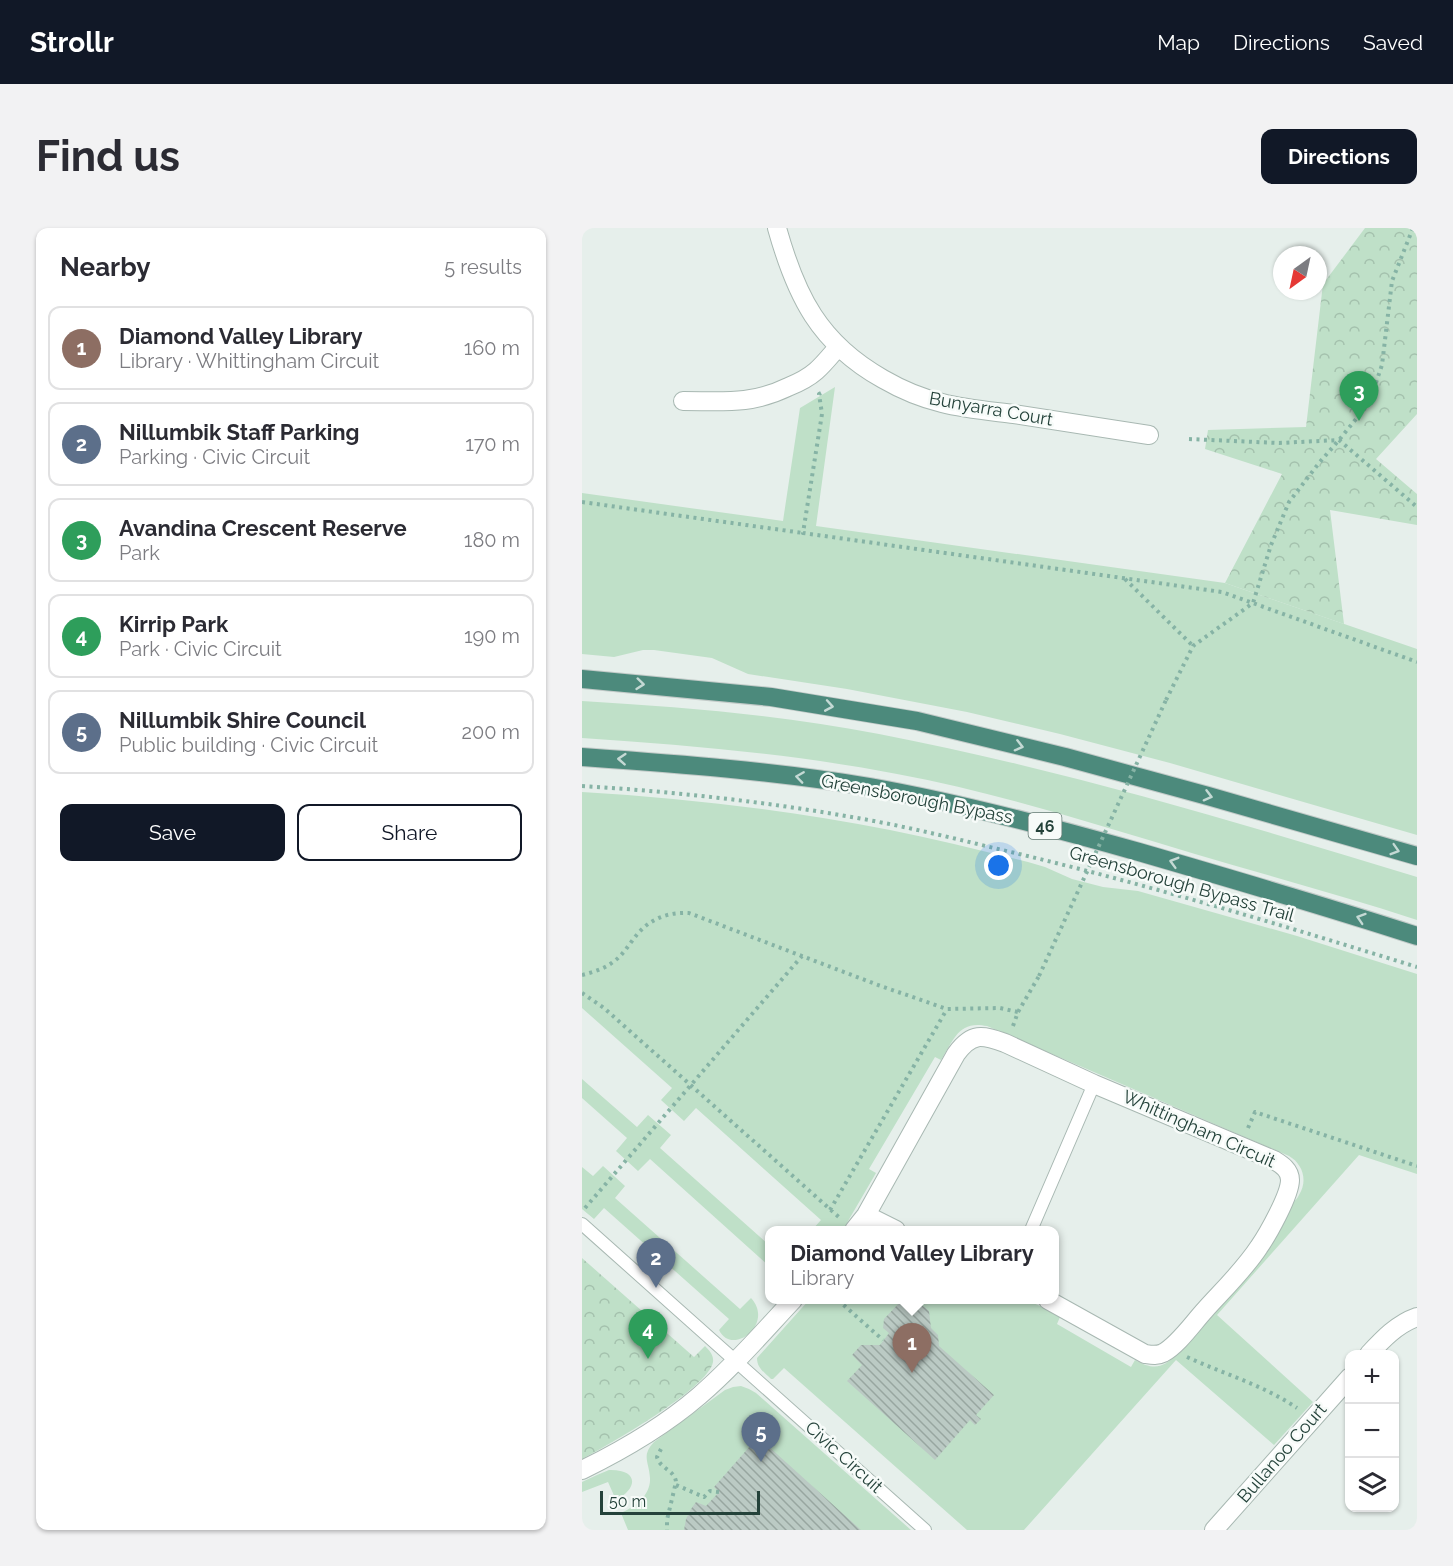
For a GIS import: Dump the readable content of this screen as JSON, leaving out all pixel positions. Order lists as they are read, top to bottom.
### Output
{
  "streets": {
    "highway": ["Greensborough Bypass", "46"],
    "street": ["Bunyarra Court", "Whittingham Circuit", "Bullanoo Court"],
    "lane": ["Civic Circuit"],
    "path": ["Greensborough Bypass Trail"]
  },
  "scale_bar": "50 m",
  "north": "bottom left",
  "page": {
    "header": "Strollr",
    "nav": ["Map", "Directions", "Saved"],
    "buttons": [
      "Directions",
      ["Save", "Share"]
    ],
    "title": "Find us",
    "heading": ["Nearby", "5 results"],
    "list": [
      {
        "mark": "1",
        "name": "Diamond Valley Library",
        "note": "Library · Whittingham Circuit",
        "value": "160 m"
      },
      {
        "mark": "2",
        "name": "Nillumbik Staff Parking",
        "note": "Parking · Civic Circuit",
        "value": "170 m"
      },
      {
        "mark": "3",
        "name": "Avandina Crescent Reserve",
        "note": "Park",
        "value": "180 m"
      },
      {
        "mark": "4",
        "name": "Kirrip Park",
        "note": "Park · Civic Circuit",
        "value": "190 m"
      },
      {
        "mark": "5",
        "name": "Nillumbik Shire Council",
        "note": "Public building · Civic Circuit",
        "value": "200 m"
      }
    ],
    "pins": [
      "3",
      "2",
      "4",
      "1",
      "5"
    ],
    "popup": ["Diamond Valley Library", "Library"],
    "map_buttons": ["+", "−"],
    "scale": "50 m"
  }
}
